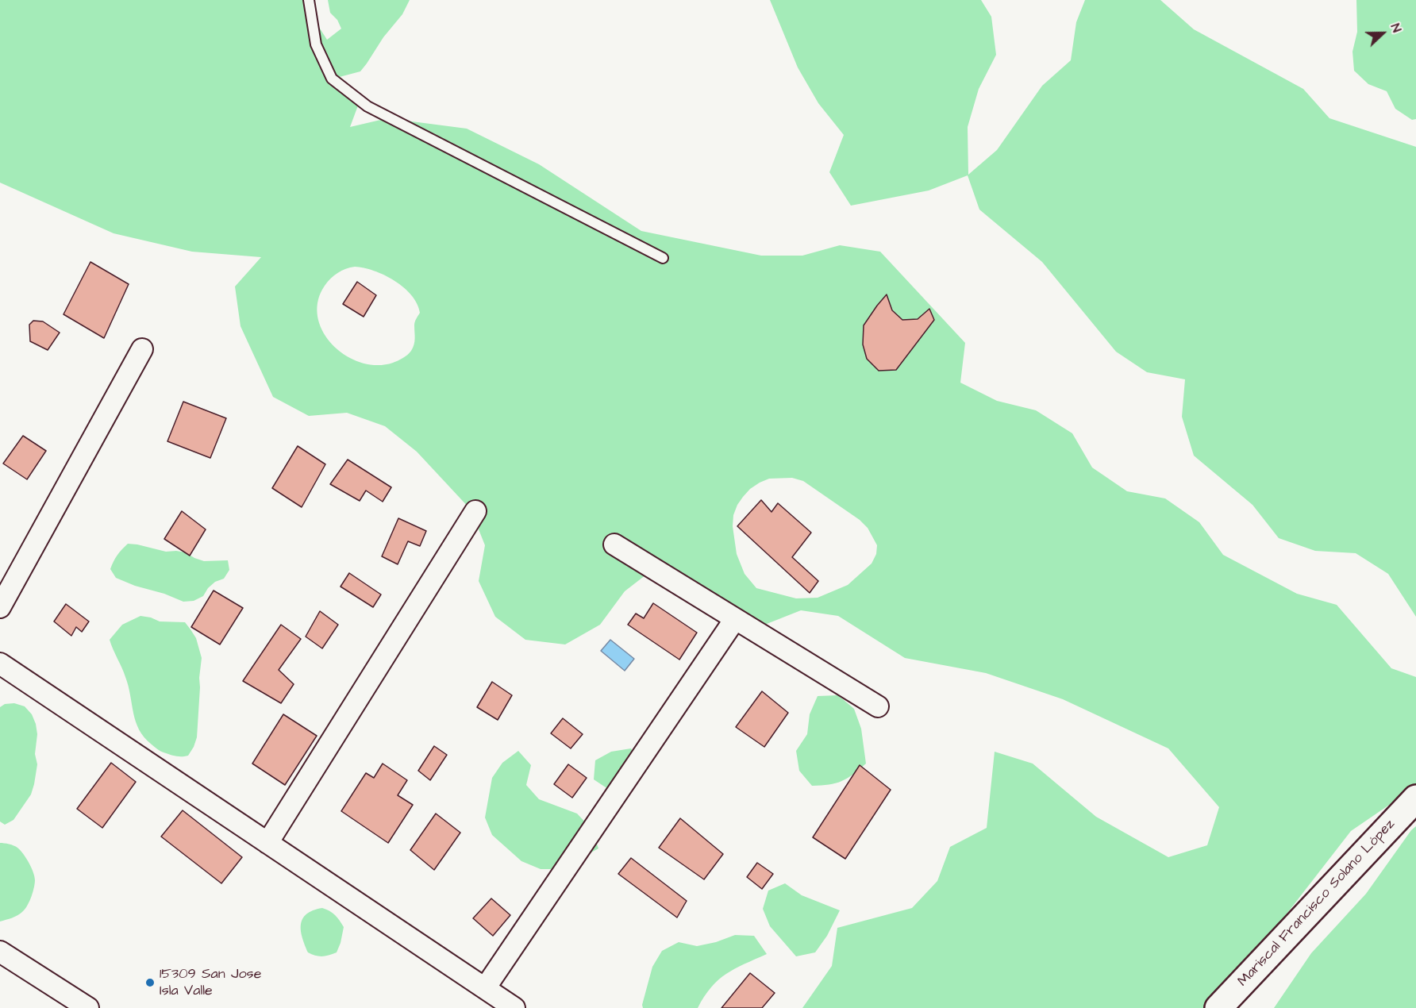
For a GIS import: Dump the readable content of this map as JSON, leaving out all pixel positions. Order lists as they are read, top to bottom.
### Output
{
  "streets": {
    "street": ["Mariscal Francisco Solano López"]
  },
  "places": ["15309 San Jose Isla Valle"],
  "north": "right"
}
